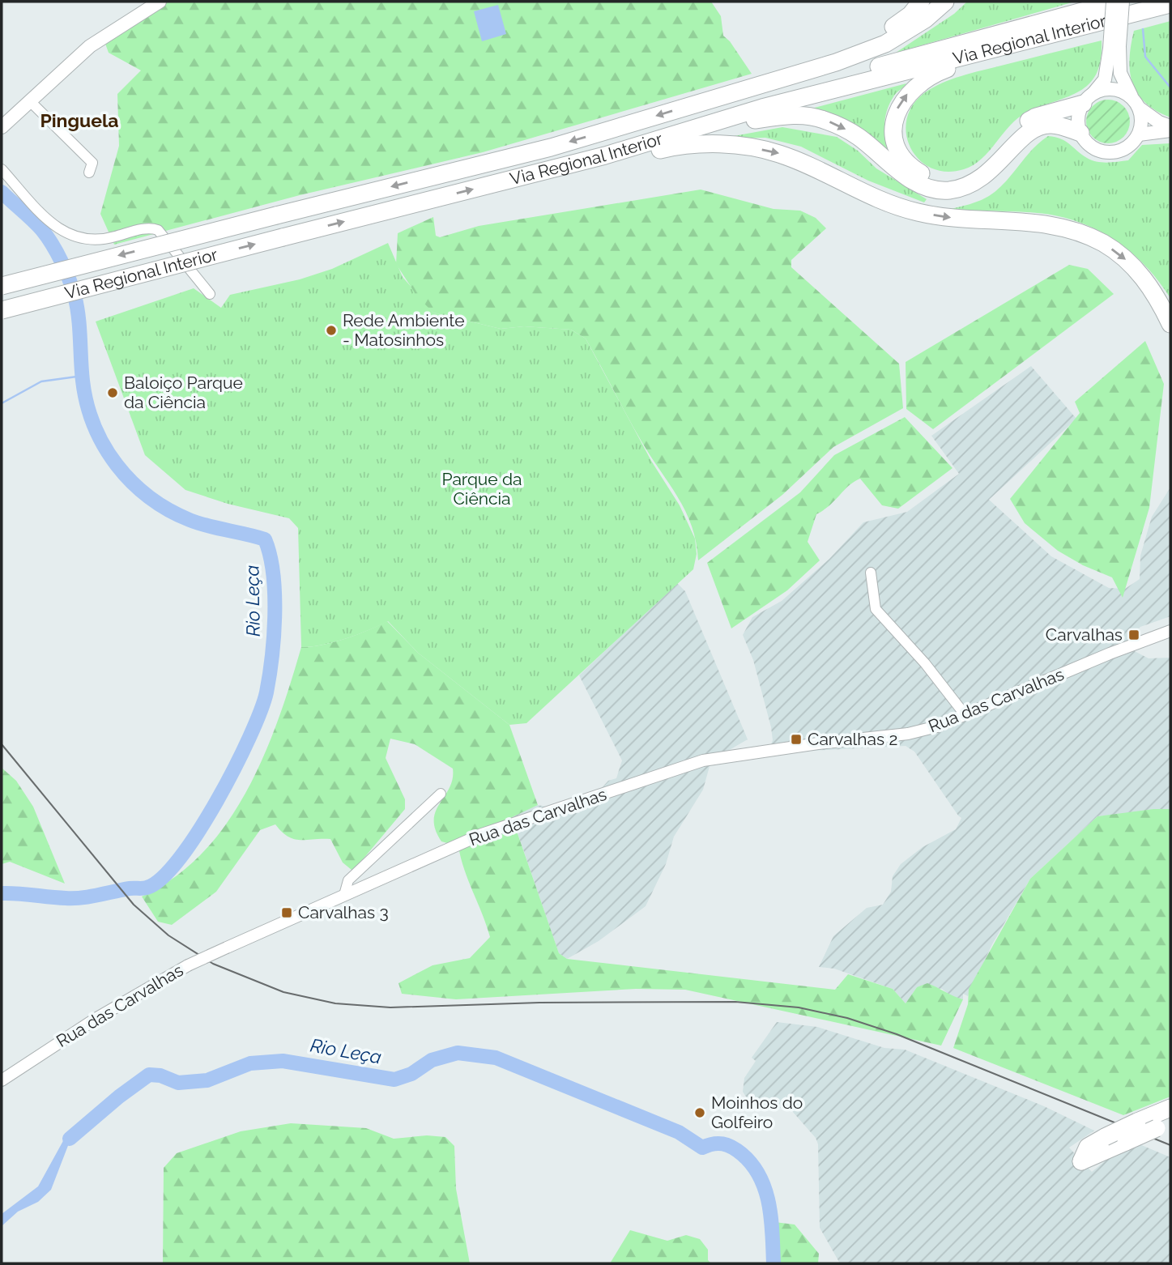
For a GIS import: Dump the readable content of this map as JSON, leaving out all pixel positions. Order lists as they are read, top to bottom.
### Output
{
  "streets": {
    "highway": ["Via Regional Interior"],
    "street": ["Rua das Carvalhas"]
  },
  "districts": ["Pinguela"],
  "water": ["Rio Leça"],
  "parks": ["Parque da Ciência"],
  "places": {
    "other": ["Rede Ambiente - Matosinhos", "Baloiço Parque da Ciência", "Moinhos do Golfeiro"],
    "transit": ["Carvalhas", "Carvalhas 2", "Carvalhas 3"]
  }
}
